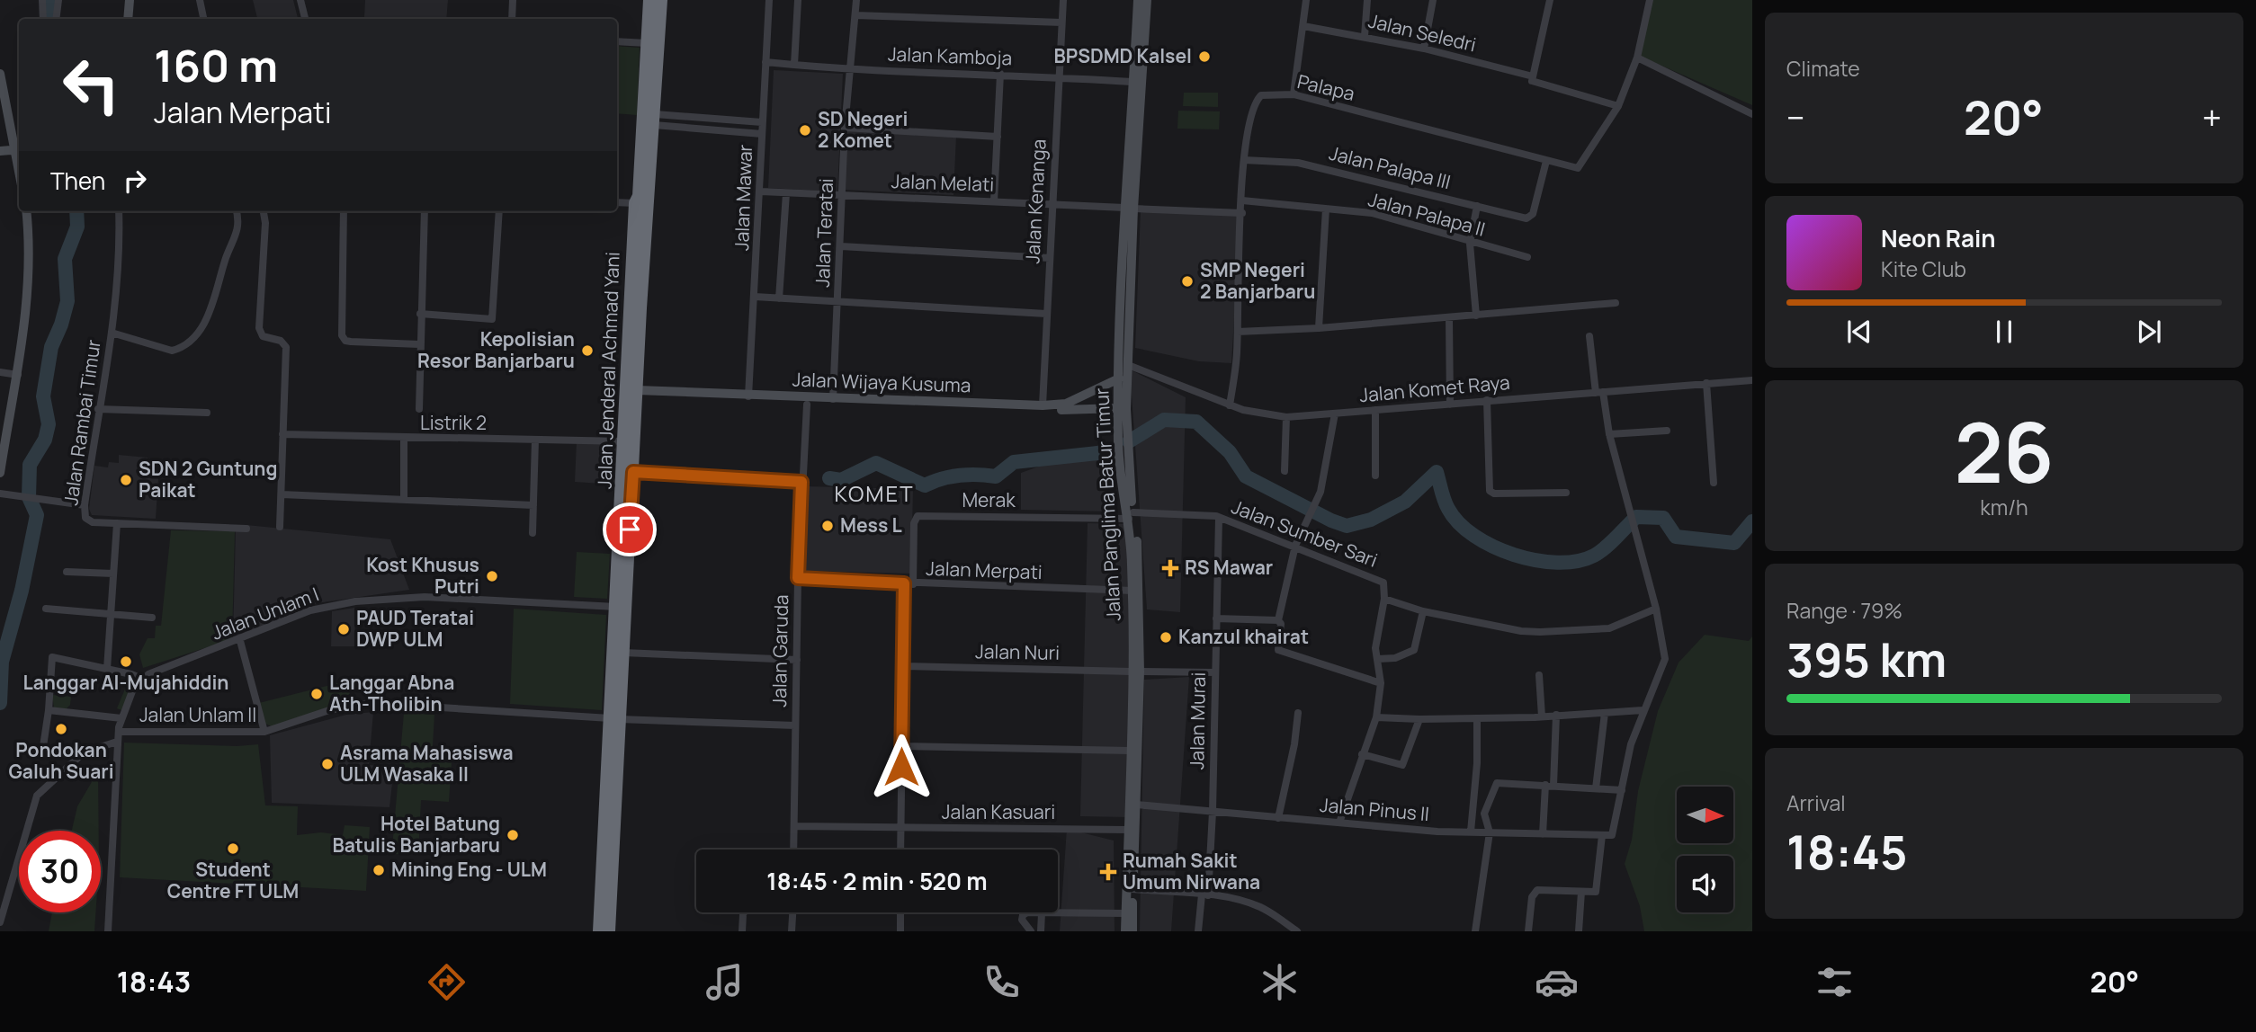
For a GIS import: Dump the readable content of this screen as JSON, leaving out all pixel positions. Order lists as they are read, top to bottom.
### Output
{
  "streets": {
    "highway": ["Jalan Jenderal Achmad Yani"],
    "main road": ["Jalan Wijaya Kusuma", "Jalan Panglima Batur Timur"],
    "street": [
      "Jalan Seledri",
      "Jalan Kamboja",
      "Palapa",
      "Jalan Palapa III",
      "Jalan Melati",
      "Jalan Mawar",
      "Jalan Kenanga",
      "Jalan Palapa II",
      "Jalan Teratai",
      "Jalan Komet Raya",
      "Jalan Rambai Timur",
      "Listrik 2",
      "Merak",
      "Jalan Sumber Sari",
      "Jalan Merpati",
      "Jalan Unlam I",
      "Jalan Garuda",
      "Jalan Nuri",
      "Jalan Unlam II",
      "Jalan Murai",
      "Jalan Pinus II",
      "Jalan Kasuari"
    ]
  },
  "crossings": [
    ["Jalan Seledri", "Palapa"],
    ["Jalan Kamboja", "Jalan Mawar"],
    ["Jalan Kamboja", "Jalan Kenanga"],
    ["Jalan Kamboja", "Jalan Teratai"],
    ["Jalan Kamboja", "Jalan Panglima Batur Timur"],
    ["Palapa", "Jalan Palapa III"],
    ["Palapa", "Jalan Melati"],
    ["Palapa", "Jalan Palapa II"],
    ["Palapa", "Jalan Komet Raya"],
    ["Jalan Melati", "Jalan Mawar"],
    ["Jalan Melati", "Jalan Kenanga"],
    ["Jalan Melati", "Jalan Teratai"],
    ["Jalan Melati", "Jalan Panglima Batur Timur"],
    ["Jalan Mawar", "Jalan Wijaya Kusuma"],
    ["Jalan Kenanga", "Jalan Wijaya Kusuma"],
    ["Jalan Teratai", "Jalan Wijaya Kusuma"],
    ["Jalan Jenderal Achmad Yani", "Jalan Wijaya Kusuma"],
    ["Jalan Jenderal Achmad Yani", "Listrik 2"],
    ["Jalan Jenderal Achmad Yani", "Jalan Unlam I"],
    ["Jalan Jenderal Achmad Yani", "Jalan Unlam II"],
    ["Jalan Wijaya Kusuma", "Jalan Panglima Batur Timur"],
    ["Jalan Wijaya Kusuma", "Jalan Garuda"],
    ["Jalan Komet Raya", "Jalan Panglima Batur Timur"],
    ["Merak", "Jalan Panglima Batur Timur"],
    ["Merak", "Jalan Sumber Sari"],
    ["Merak", "Jalan Merpati"],
    ["Jalan Panglima Batur Timur", "Jalan Sumber Sari"],
    ["Jalan Panglima Batur Timur", "Jalan Merpati"],
    ["Jalan Panglima Batur Timur", "Jalan Nuri"],
    ["Jalan Panglima Batur Timur", "Jalan Pinus II"],
    ["Jalan Panglima Batur Timur", "Jalan Kasuari"],
    ["Jalan Sumber Sari", "Jalan Murai"],
    ["Jalan Merpati", "Jalan Garuda"],
    ["Jalan Garuda", "Jalan Unlam II"],
    ["Jalan Garuda", "Jalan Kasuari"],
    ["Jalan Nuri", "Jalan Murai"],
    ["Jalan Murai", "Jalan Pinus II"]
  ],
  "districts": ["KOMET"],
  "places": {
    "other": [
      "BPSDMD Kalsel",
      "SD Negeri 2 Komet",
      "SMP Negeri 2 Banjarbaru",
      "Kepolisian Resor Banjarbaru",
      "SDN 2 Guntung Paikat",
      "Mess L",
      "Kost Khusus Putri",
      "PAUD Teratai DWP ULM",
      "Kanzul khairat",
      "Langgar Al-Mujahiddin",
      "Langgar Abna Ath-Tholibin",
      "Pondokan Galuh Suari",
      "Asrama Mahasiswa ULM Wasaka II",
      "Hotel Batung Batulis Banjarbaru",
      "Student Centre FT ULM",
      "Mining Eng - ULM"
    ],
    "health": ["RS Mawar", "Rumah Sakit Umum Nirwana"]
  },
  "north": "right",
  "page": {
    "tile": [
      "Climate",
      ["26", "km/h"],
      ["Range · 79%", "395 km"],
      ["Arrival", "18:45"]
    ],
    "turn": ["160 m", "Jalan Merpati"],
    "heat": ["−", "20°", "+"],
    "then": "Then",
    "song": ["Neon Rain", "Kite Club"],
    "limit": "30",
    "trip": "18:45 · 2 min · 520 m",
    "tabs": ["18:43", "20°"]
  }
}
